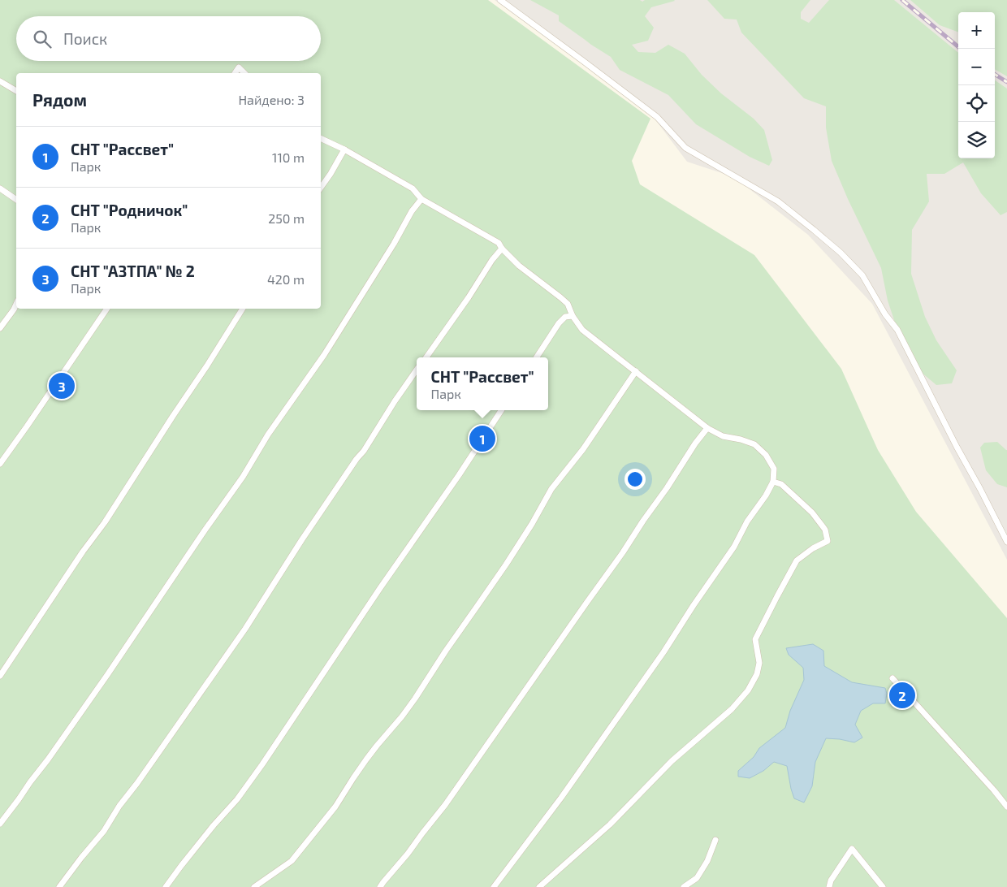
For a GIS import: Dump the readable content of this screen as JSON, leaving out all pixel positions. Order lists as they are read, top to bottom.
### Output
{
  "page": {
    "map_buttons": ["+", "−"],
    "search": "Поиск",
    "heading": ["Рядом", "Найдено: 3"],
    "list": [
      {
        "mark": "1",
        "name": "СНТ \"Рассвет\"",
        "note": "Парк",
        "value": "110 m"
      },
      {
        "mark": "2",
        "name": "СНТ \"Родничок\"",
        "note": "Парк",
        "value": "250 m"
      },
      {
        "mark": "3",
        "name": "СНТ \"АЗТПА\" № 2",
        "note": "Парк",
        "value": "420 m"
      }
    ],
    "popup": ["СНТ \"Рассвет\"", "Парк"],
    "pins": ["3", "1", "2"]
  }
}
